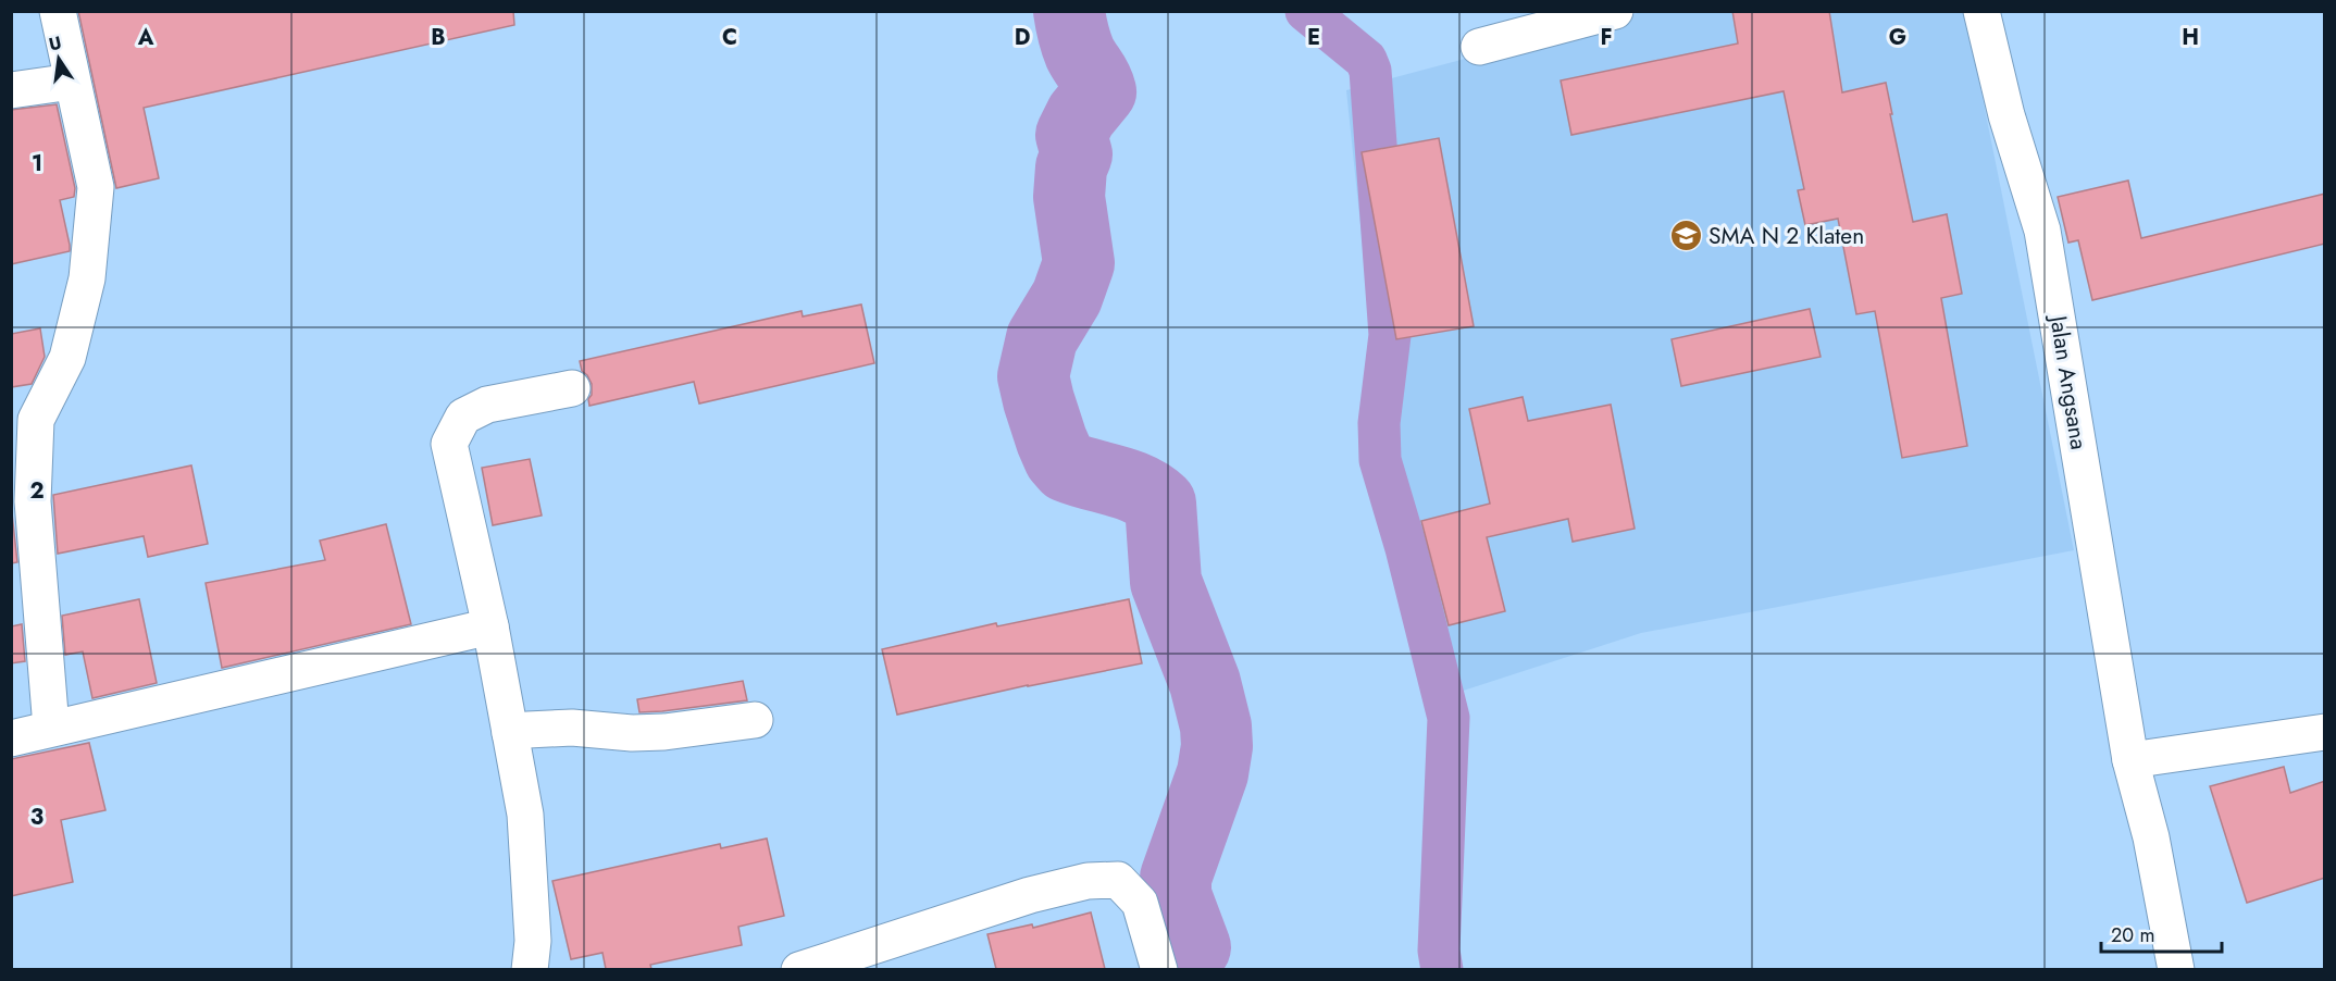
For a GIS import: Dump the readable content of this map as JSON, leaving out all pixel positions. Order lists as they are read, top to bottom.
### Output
{
  "streets": {
    "street": ["Jalan Angsana"]
  },
  "places": {
    "school or university": ["SMA N 2 Klaten"]
  },
  "scale_bar": "20 m",
  "north": "top",
  "grid": {
    "columns": [
      "A",
      "B",
      "C",
      "D",
      "E",
      "F",
      "G",
      "H"
    ],
    "rows": ["1", "2", "3"]
  }
}
